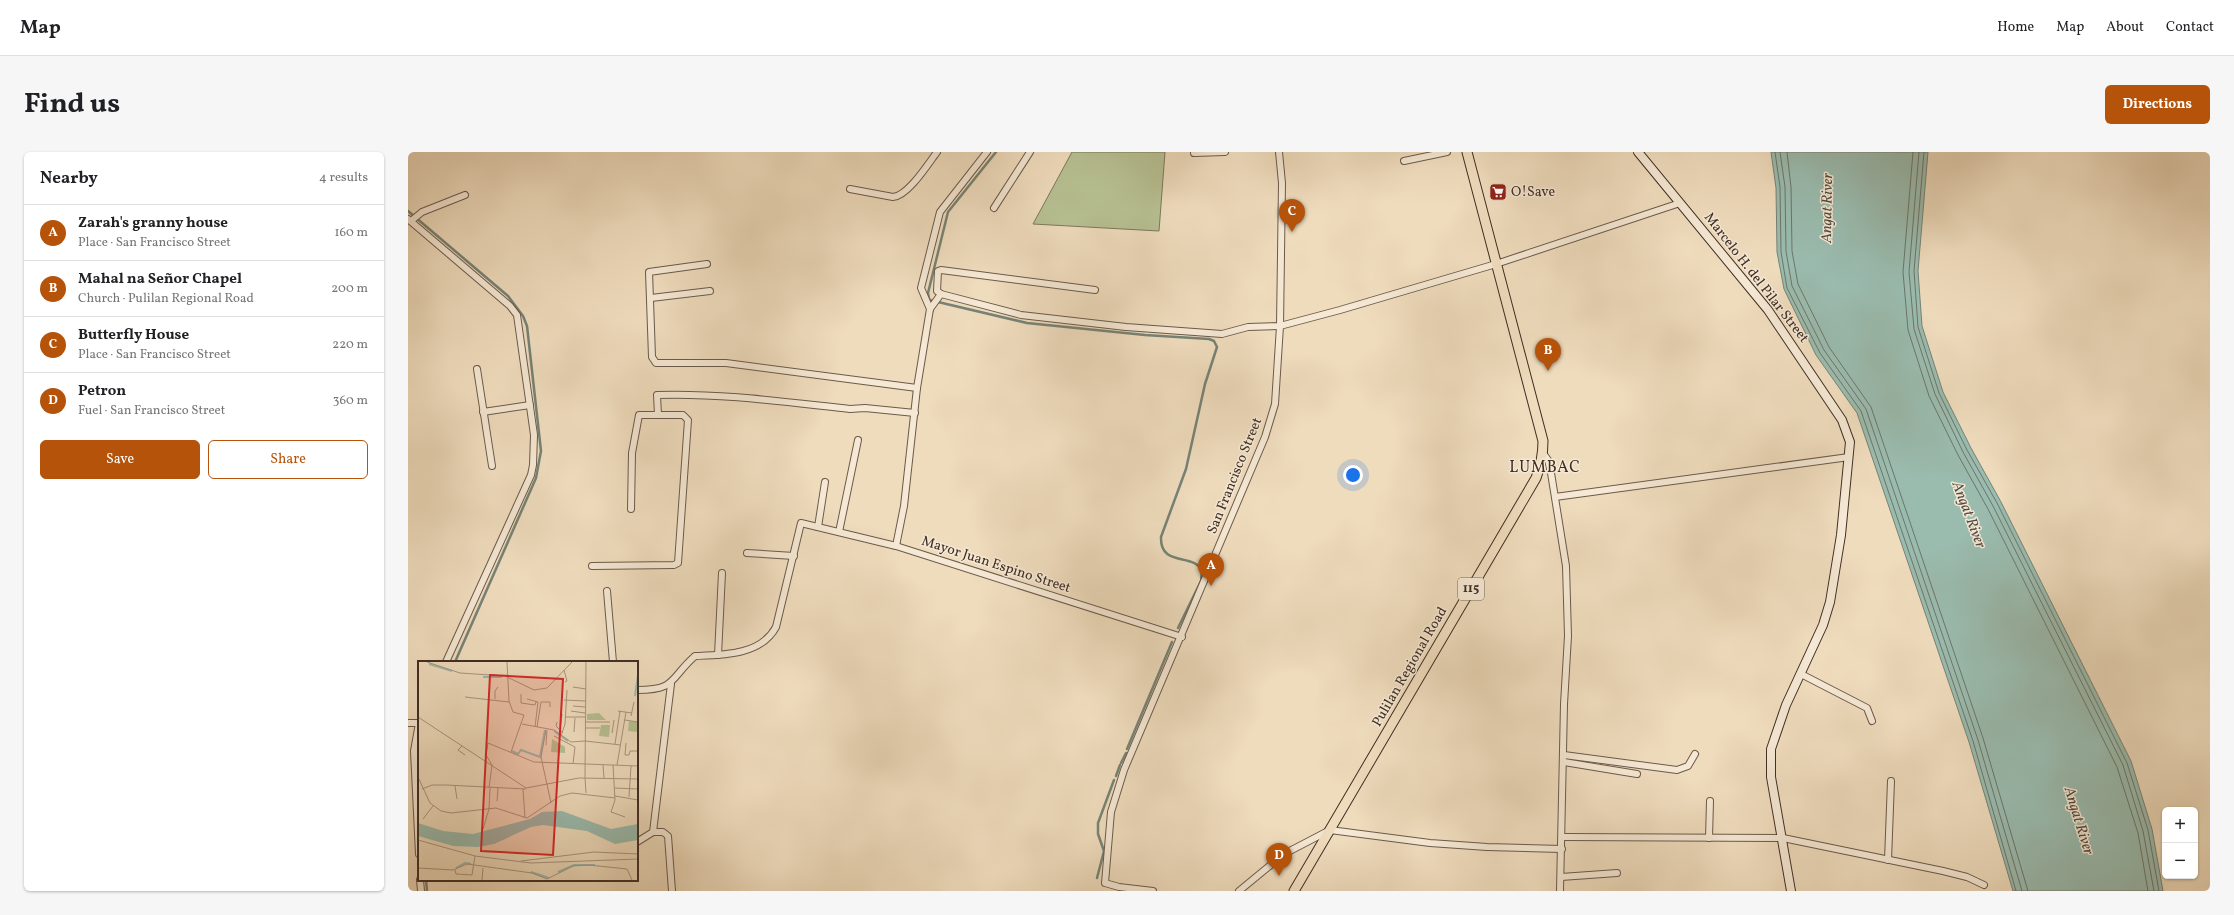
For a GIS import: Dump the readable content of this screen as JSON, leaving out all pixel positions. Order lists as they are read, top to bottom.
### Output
{
  "streets": {
    "main road": ["115", "Pulilan Regional Road"],
    "street": ["Marcelo H. del Pilar Street", "San Francisco Street", "Mayor Juan Espino Street"]
  },
  "crossings": [
    ["San Francisco Street", "Mayor Juan Espino Street"]
  ],
  "districts": ["LUMBAC"],
  "water": ["Angat River"],
  "places": {
    "supermarket": ["O!Save"]
  },
  "page": {
    "header": "Map",
    "nav": [
      "Home",
      "Map",
      "About",
      "Contact"
    ],
    "title": "Find us",
    "buttons": [
      "Directions",
      ["Save", "Share"]
    ],
    "heading": ["Nearby", "4 results"],
    "pins": [
      "C",
      "B",
      "A",
      "D"
    ],
    "list": [
      {
        "mark": "A",
        "name": "Zarah's granny house",
        "note": "Place · San Francisco Street",
        "value": "160 m"
      },
      {
        "mark": "B",
        "name": "Mahal na Señor Chapel",
        "note": "Church · Pulilan Regional Road",
        "value": "200 m"
      },
      {
        "mark": "C",
        "name": "Butterfly House",
        "note": "Place · San Francisco Street",
        "value": "220 m"
      },
      {
        "mark": "D",
        "name": "Petron",
        "note": "Fuel · San Francisco Street",
        "value": "360 m"
      }
    ],
    "map_buttons": ["+", "−"]
  }
}
